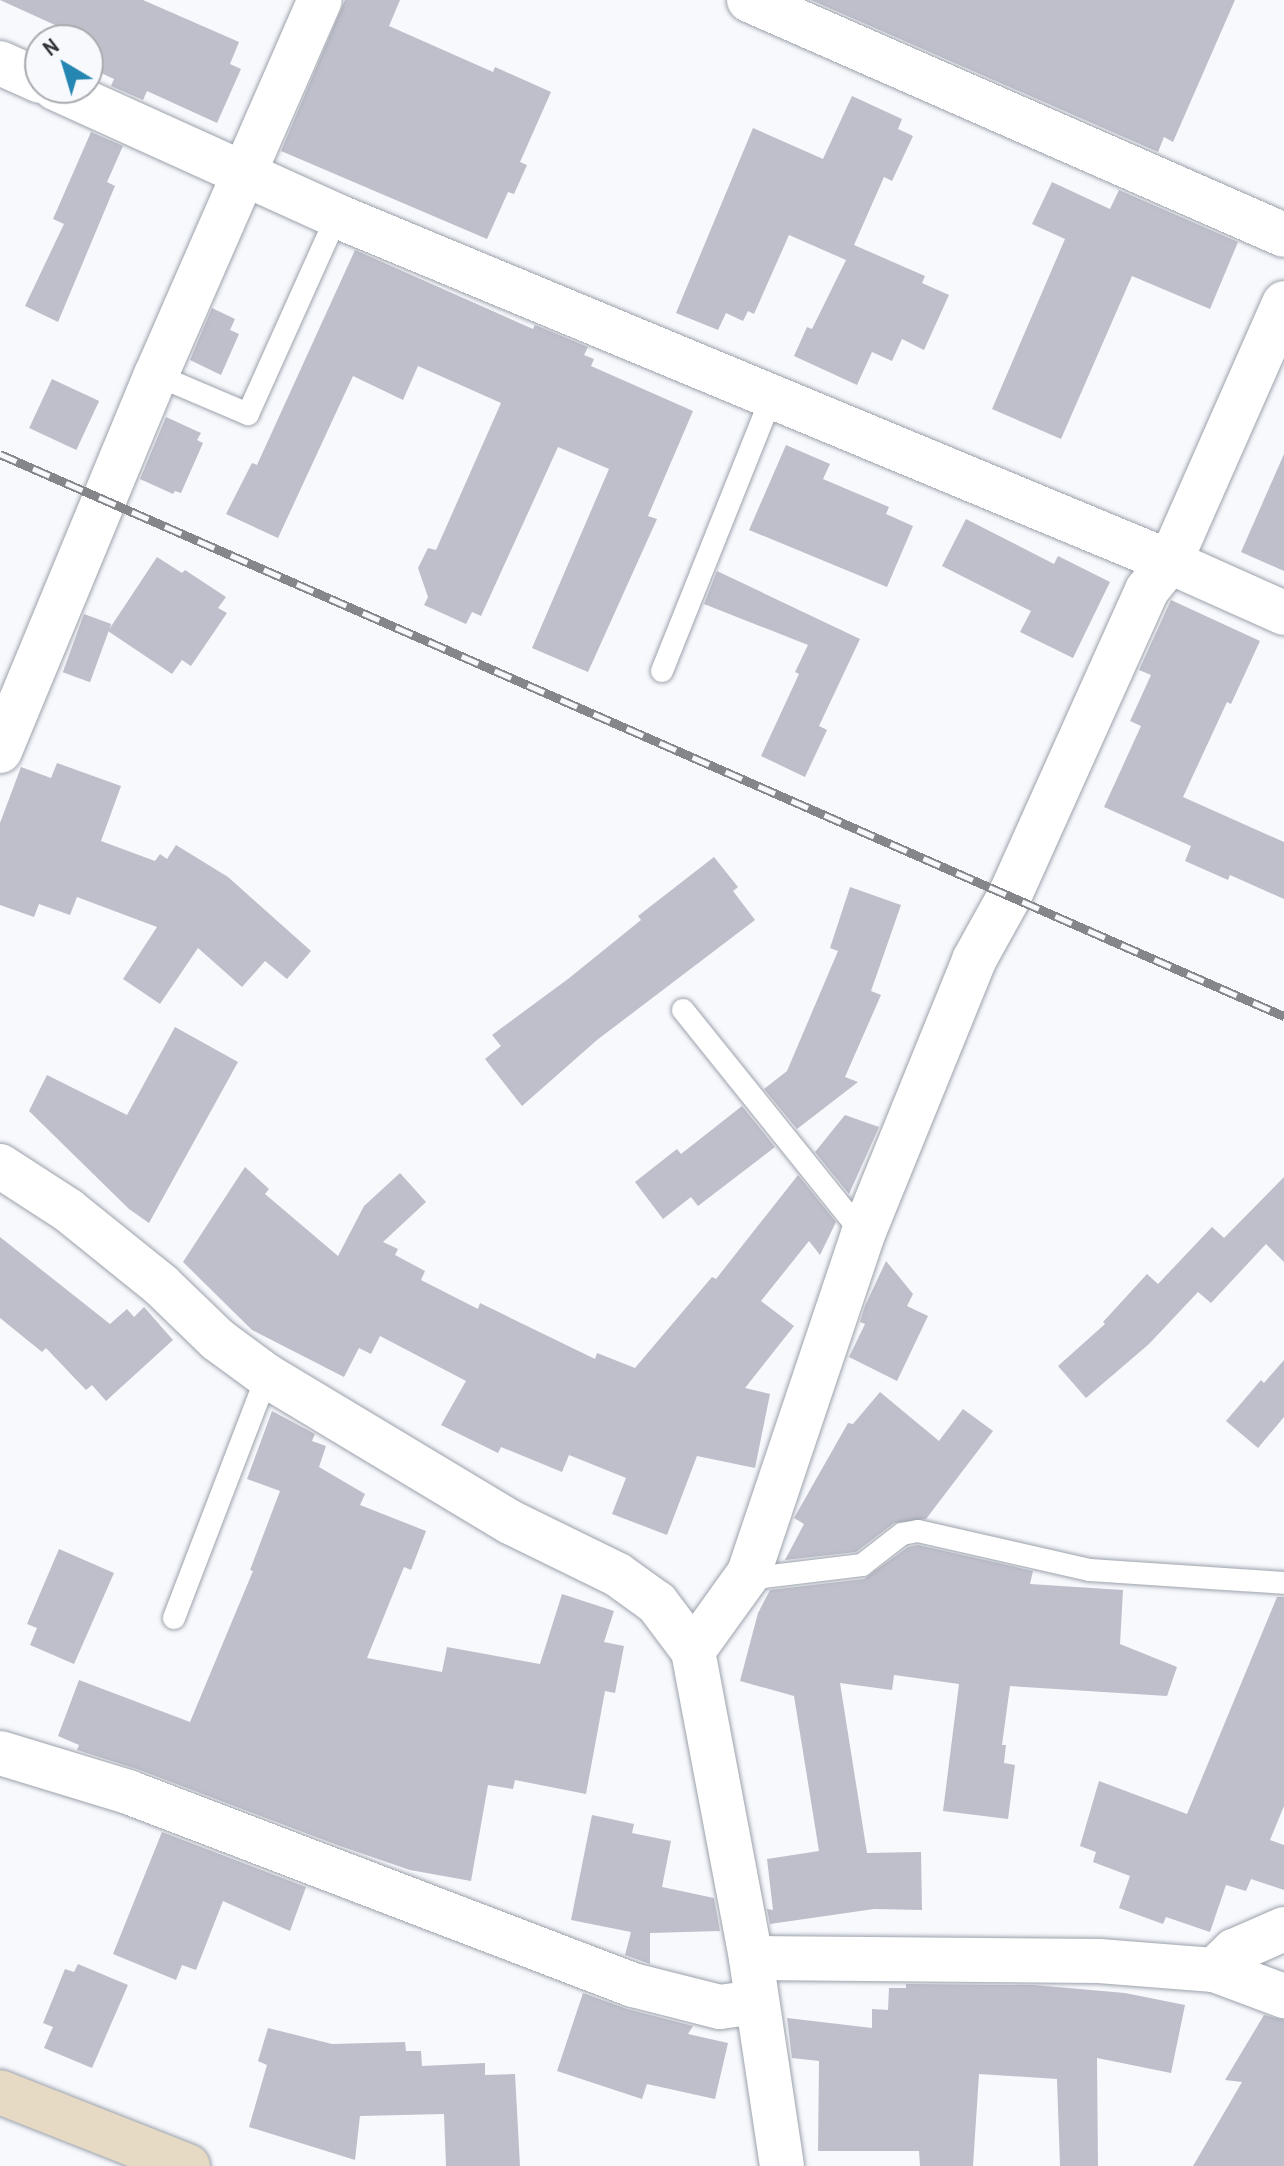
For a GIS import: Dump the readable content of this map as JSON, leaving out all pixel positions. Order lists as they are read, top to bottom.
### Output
{
  "north": "top left"
}
